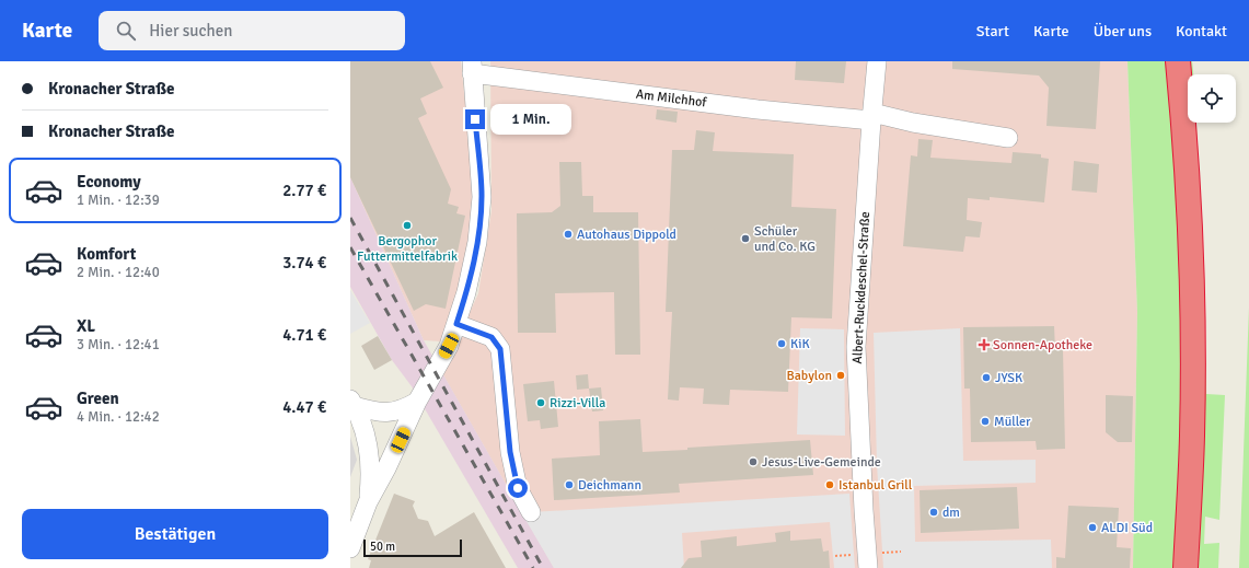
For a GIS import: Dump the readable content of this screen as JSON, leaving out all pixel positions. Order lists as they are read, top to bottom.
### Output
{
  "streets": {
    "street": ["Am Milchhof", "Albert-Ruckdeschel-Straße"]
  },
  "crossings": [
    ["Am Milchhof", "Albert-Ruckdeschel-Straße"]
  ],
  "places": {
    "other": [
      "Bergophor Futtermittelfabrik",
      "Autohaus Dippold",
      "Schüler und Co. KG",
      "KiK",
      "Babylon",
      "JYSK",
      "Rizzi-Villa",
      "Müller",
      "Jesus-Live-Gemeinde",
      "Deichmann",
      "Istanbul Grill",
      "dm",
      "ALDI Süd"
    ],
    "health": ["Sonnen-Apotheke"]
  },
  "scale_bar": "50 m",
  "page": {
    "header": "Karte",
    "search": "Hier suchen",
    "nav": [
      "Start",
      "Karte",
      "Über uns",
      "Kontakt"
    ],
    "banner": ["Kronacher Straße", "Kronacher Straße"],
    "bubble": "1 Min.",
    "list": [
      {
        "name": "Economy",
        "note": "1 Min. · 12:39",
        "value": "2.77 €"
      },
      {
        "name": "Komfort",
        "note": "2 Min. · 12:40",
        "value": "3.74 €"
      },
      {
        "name": "XL",
        "note": "3 Min. · 12:41",
        "value": "4.71 €"
      },
      {
        "name": "Green",
        "note": "4 Min. · 12:42",
        "value": "4.47 €"
      }
    ],
    "buttons": "Bestätigen",
    "scale": "50 m"
  }
}
